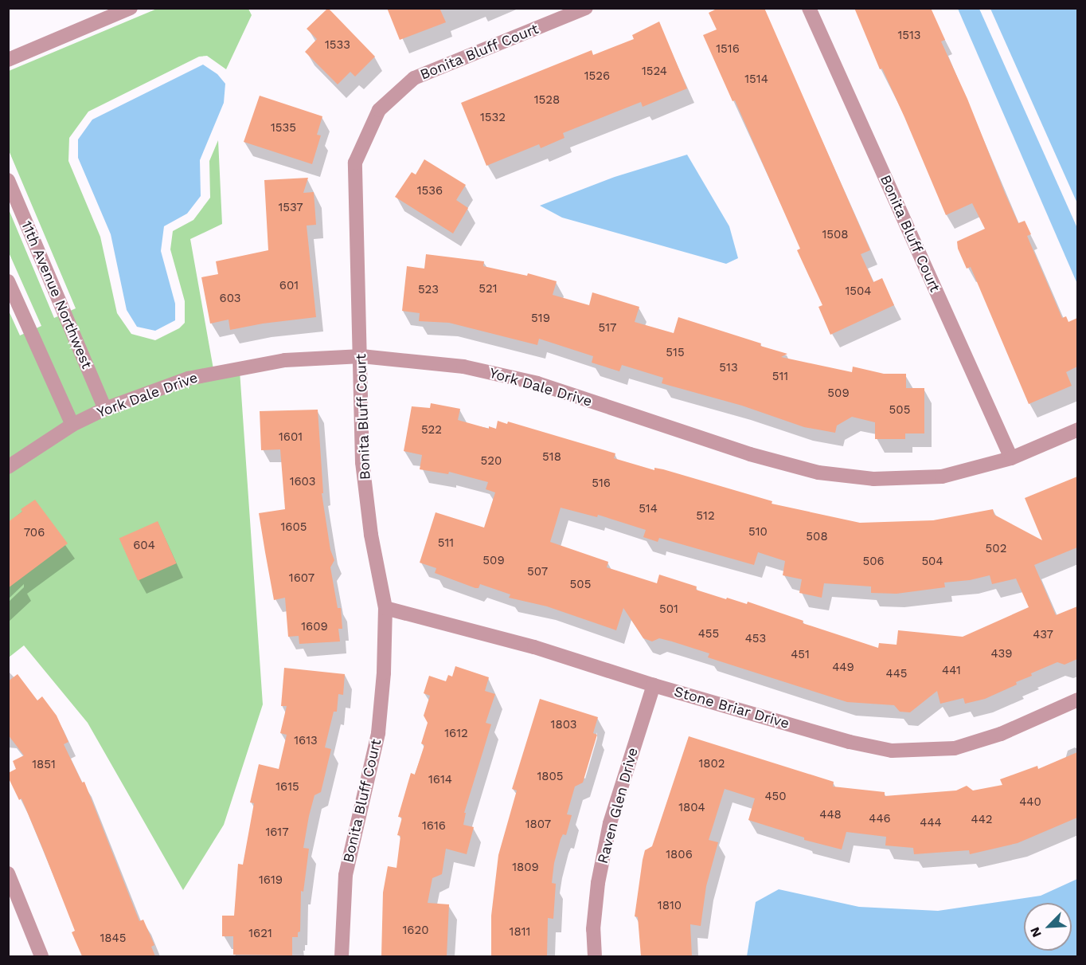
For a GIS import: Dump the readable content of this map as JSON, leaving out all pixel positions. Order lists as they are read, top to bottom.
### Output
{
  "streets": {
    "street": [
      "Bonita Bluff Court",
      "11th Avenue Northwest",
      "York Dale Drive",
      "Stone Briar Drive",
      "Raven Glen Drive"
    ]
  },
  "crossings": [
    ["Bonita Bluff Court", "York Dale Drive"],
    ["Bonita Bluff Court", "Stone Briar Drive"],
    ["11th Avenue Northwest", "York Dale Drive"],
    ["Stone Briar Drive", "Raven Glen Drive"]
  ],
  "house_numbers": [
    "1513",
    "1533",
    "1516",
    "1524",
    "1526",
    "1514",
    "1528",
    "1532",
    "1535",
    "1536",
    "1537",
    "1508",
    "601",
    "521",
    "523",
    "1504",
    "603",
    "519",
    "517",
    "515",
    "513",
    "511",
    "509",
    "505",
    "522",
    "1601",
    "518",
    "520",
    "1603",
    "516",
    "514",
    "512",
    "1605",
    "510",
    "706",
    "508",
    "511",
    "604",
    "502",
    "509",
    "506",
    "504",
    "507",
    "1607",
    "505",
    "501",
    "1609",
    "455",
    "437",
    "453",
    "439",
    "451",
    "449",
    "441",
    "445",
    "1803",
    "1612",
    "1613",
    "1802",
    "1851",
    "1805",
    "1614",
    "1615",
    "450",
    "440",
    "1804",
    "448",
    "446",
    "442",
    "444",
    "1807",
    "1616",
    "1617",
    "1806",
    "1809",
    "1619",
    "1810",
    "1620",
    "1811",
    "1621",
    "1845"
  ],
  "north": "bottom left"
}
